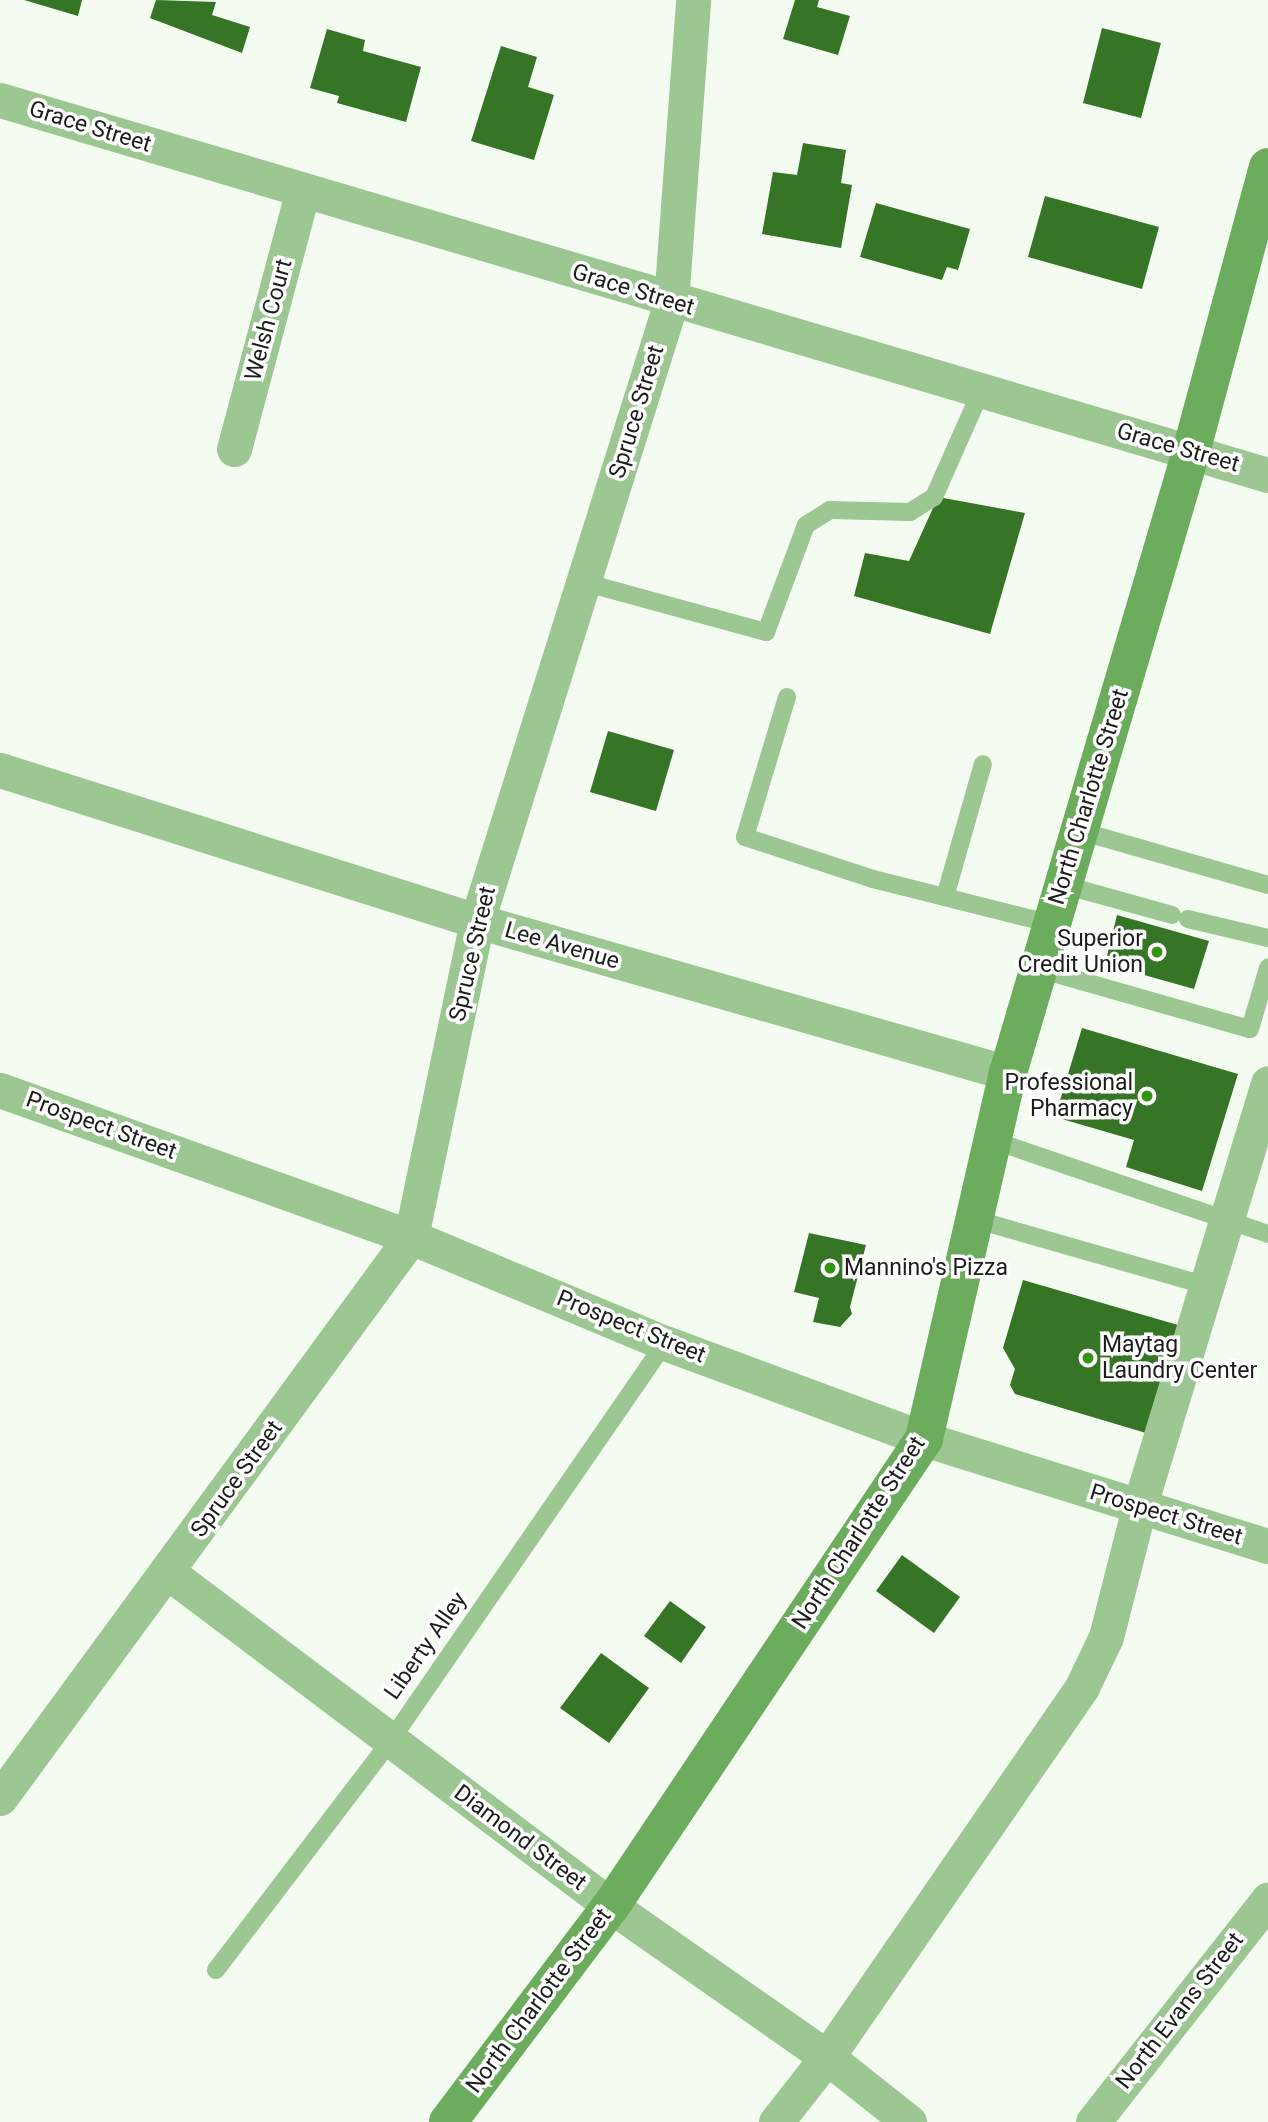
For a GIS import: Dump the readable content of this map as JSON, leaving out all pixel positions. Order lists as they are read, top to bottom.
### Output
{
  "streets": {
    "main road": ["North Charlotte Street"],
    "street": [
      "Grace Street",
      "Welsh Court",
      "Spruce Street",
      "Lee Avenue",
      "Prospect Street",
      "Diamond Street",
      "North Evans Street"
    ],
    "lane": ["Liberty Alley"]
  },
  "crossings": [
    ["Grace Street", "Welsh Court"],
    ["Grace Street", "Spruce Street"],
    ["Grace Street", "North Charlotte Street"],
    ["Spruce Street", "Lee Avenue"],
    ["Spruce Street", "Prospect Street"],
    ["Spruce Street", "Diamond Street"],
    ["North Charlotte Street", "Lee Avenue"],
    ["North Charlotte Street", "Prospect Street"],
    ["North Charlotte Street", "Diamond Street"],
    ["Prospect Street", "Liberty Alley"],
    ["Liberty Alley", "Diamond Street"]
  ],
  "places": [
    "Superior Credit Union",
    "Professional Pharmacy",
    "Mannino's Pizza",
    "Maytag Laundry Center"
  ]
}
